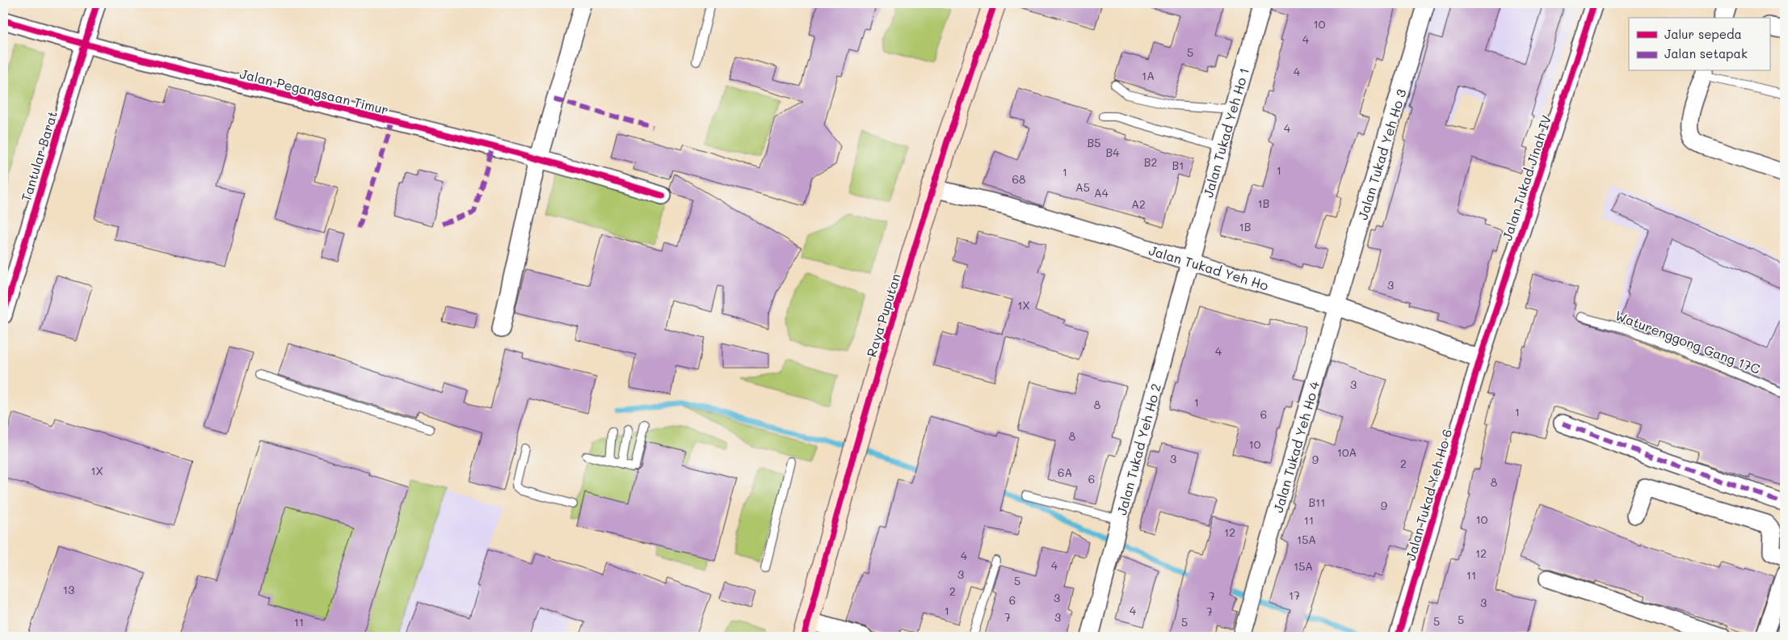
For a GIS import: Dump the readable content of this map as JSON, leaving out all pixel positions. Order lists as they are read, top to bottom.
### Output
{
  "streets": {
    "main road": ["Raya Puputan"],
    "street": [
      "Jalan Pegangsaan Timur",
      "Jalan Tukad Yeh Ho 1",
      "Jalan Tukad Yeh Ho 3",
      "Tantular Barat",
      "Jalan Tukad Jinah IV",
      "Jalan Tukad Yeh Ho",
      "Jalan Tukad Yeh Ho 4",
      "Jalan Tukad Yeh Ho 2",
      "Jalan Tukad Yeh Ho 6"
    ],
    "lane": ["Waturenggong Gang 17C"]
  },
  "crossings": [
    ["Jalan Pegangsaan Timur", "Tantular Barat"],
    ["Jalan Tukad Yeh Ho 1", "Jalan Tukad Yeh Ho"],
    ["Jalan Tukad Yeh Ho 1", "Jalan Tukad Yeh Ho 2"],
    ["Jalan Tukad Yeh Ho 3", "Jalan Tukad Yeh Ho"],
    ["Jalan Tukad Yeh Ho 3", "Jalan Tukad Yeh Ho 4"],
    ["Jalan Tukad Jinah IV", "Jalan Tukad Yeh Ho"],
    ["Jalan Tukad Jinah IV", "Jalan Tukad Yeh Ho 6"],
    ["Jalan Tukad Yeh Ho", "Raya Puputan"],
    ["Jalan Tukad Yeh Ho", "Jalan Tukad Yeh Ho 4"],
    ["Jalan Tukad Yeh Ho", "Jalan Tukad Yeh Ho 2"],
    ["Jalan Tukad Yeh Ho", "Jalan Tukad Yeh Ho 6"]
  ],
  "house_numbers": [
    "10",
    "4",
    "5",
    "4",
    "1A",
    "4",
    "B5",
    "B4",
    "B2",
    "B1",
    "1",
    "1",
    "68",
    "A5",
    "A4",
    "1B",
    "A2",
    "1B",
    "3",
    "1X",
    "4",
    "3",
    "1",
    "8",
    "1",
    "6",
    "8",
    "10",
    "10A",
    "3",
    "9",
    "2",
    "1X",
    "6A",
    "6",
    "8",
    "B11",
    "9",
    "10",
    "11",
    "12",
    "15A",
    "12",
    "4",
    "4",
    "15A",
    "3",
    "11",
    "5",
    "13",
    "2",
    "17",
    "7",
    "3",
    "6",
    "3",
    "1",
    "4",
    "7",
    "7",
    "3",
    "5",
    "5",
    "11",
    "5"
  ],
  "legend": ["Jalur sepeda", "Jalan setapak"]
}
